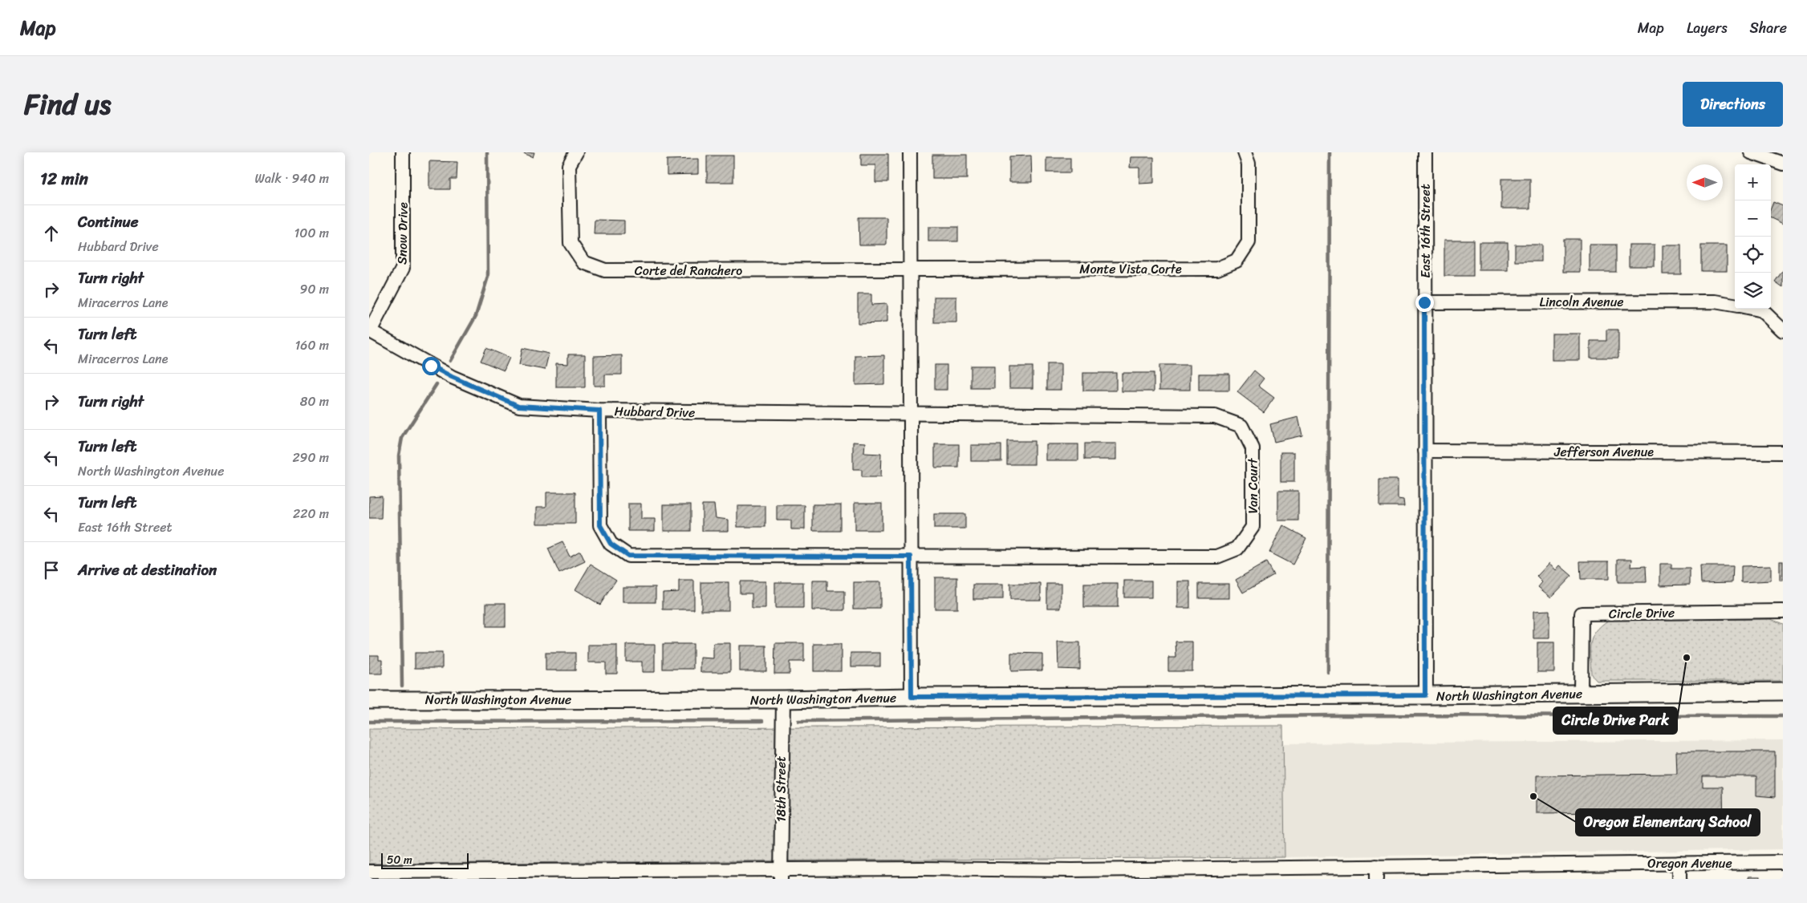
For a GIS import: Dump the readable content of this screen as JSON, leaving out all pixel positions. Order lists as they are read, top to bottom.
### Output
{
  "streets": {
    "main road": ["North Washington Avenue"],
    "street": [
      "East 16th Street",
      "Snow Drive",
      "Monte Vista Corte",
      "Corte del Ranchero",
      "Lincoln Avenue",
      "Hubbard Drive",
      "Jefferson Avenue",
      "Van Court",
      "Circle Drive",
      "18th Street",
      "Oregon Avenue"
    ]
  },
  "crossings": [
    ["East 16th Street", "Lincoln Avenue"],
    ["East 16th Street", "Jefferson Avenue"],
    ["East 16th Street", "North Washington Avenue"],
    ["Snow Drive", "Hubbard Drive"],
    ["Monte Vista Corte", "Corte del Ranchero"],
    ["Hubbard Drive", "Van Court"],
    ["Circle Drive", "North Washington Avenue"],
    ["North Washington Avenue", "18th Street"],
    ["18th Street", "Oregon Avenue"]
  ],
  "places": ["Circle Drive Park", "Oregon Elementary School"],
  "scale_bar": "50 m",
  "north": "left",
  "page": {
    "header": "Map",
    "nav": ["Map", "Layers", "Share"],
    "title": "Find us",
    "buttons": "Directions",
    "heading": ["12 min", "Walk · 940 m"],
    "map_buttons": ["+", "−"],
    "list": [
      ["Continue", "Hubbard Drive", "100 m"],
      ["Turn right", "Miracerros Lane", "90 m"],
      ["Turn left", "Miracerros Lane", "160 m"],
      ["Turn right", "80 m"],
      ["Turn left", "North Washington Avenue", "290 m"],
      ["Turn left", "East 16th Street", "220 m"],
      "Arrive at destination"
    ],
    "scale": "50 m"
  }
}
